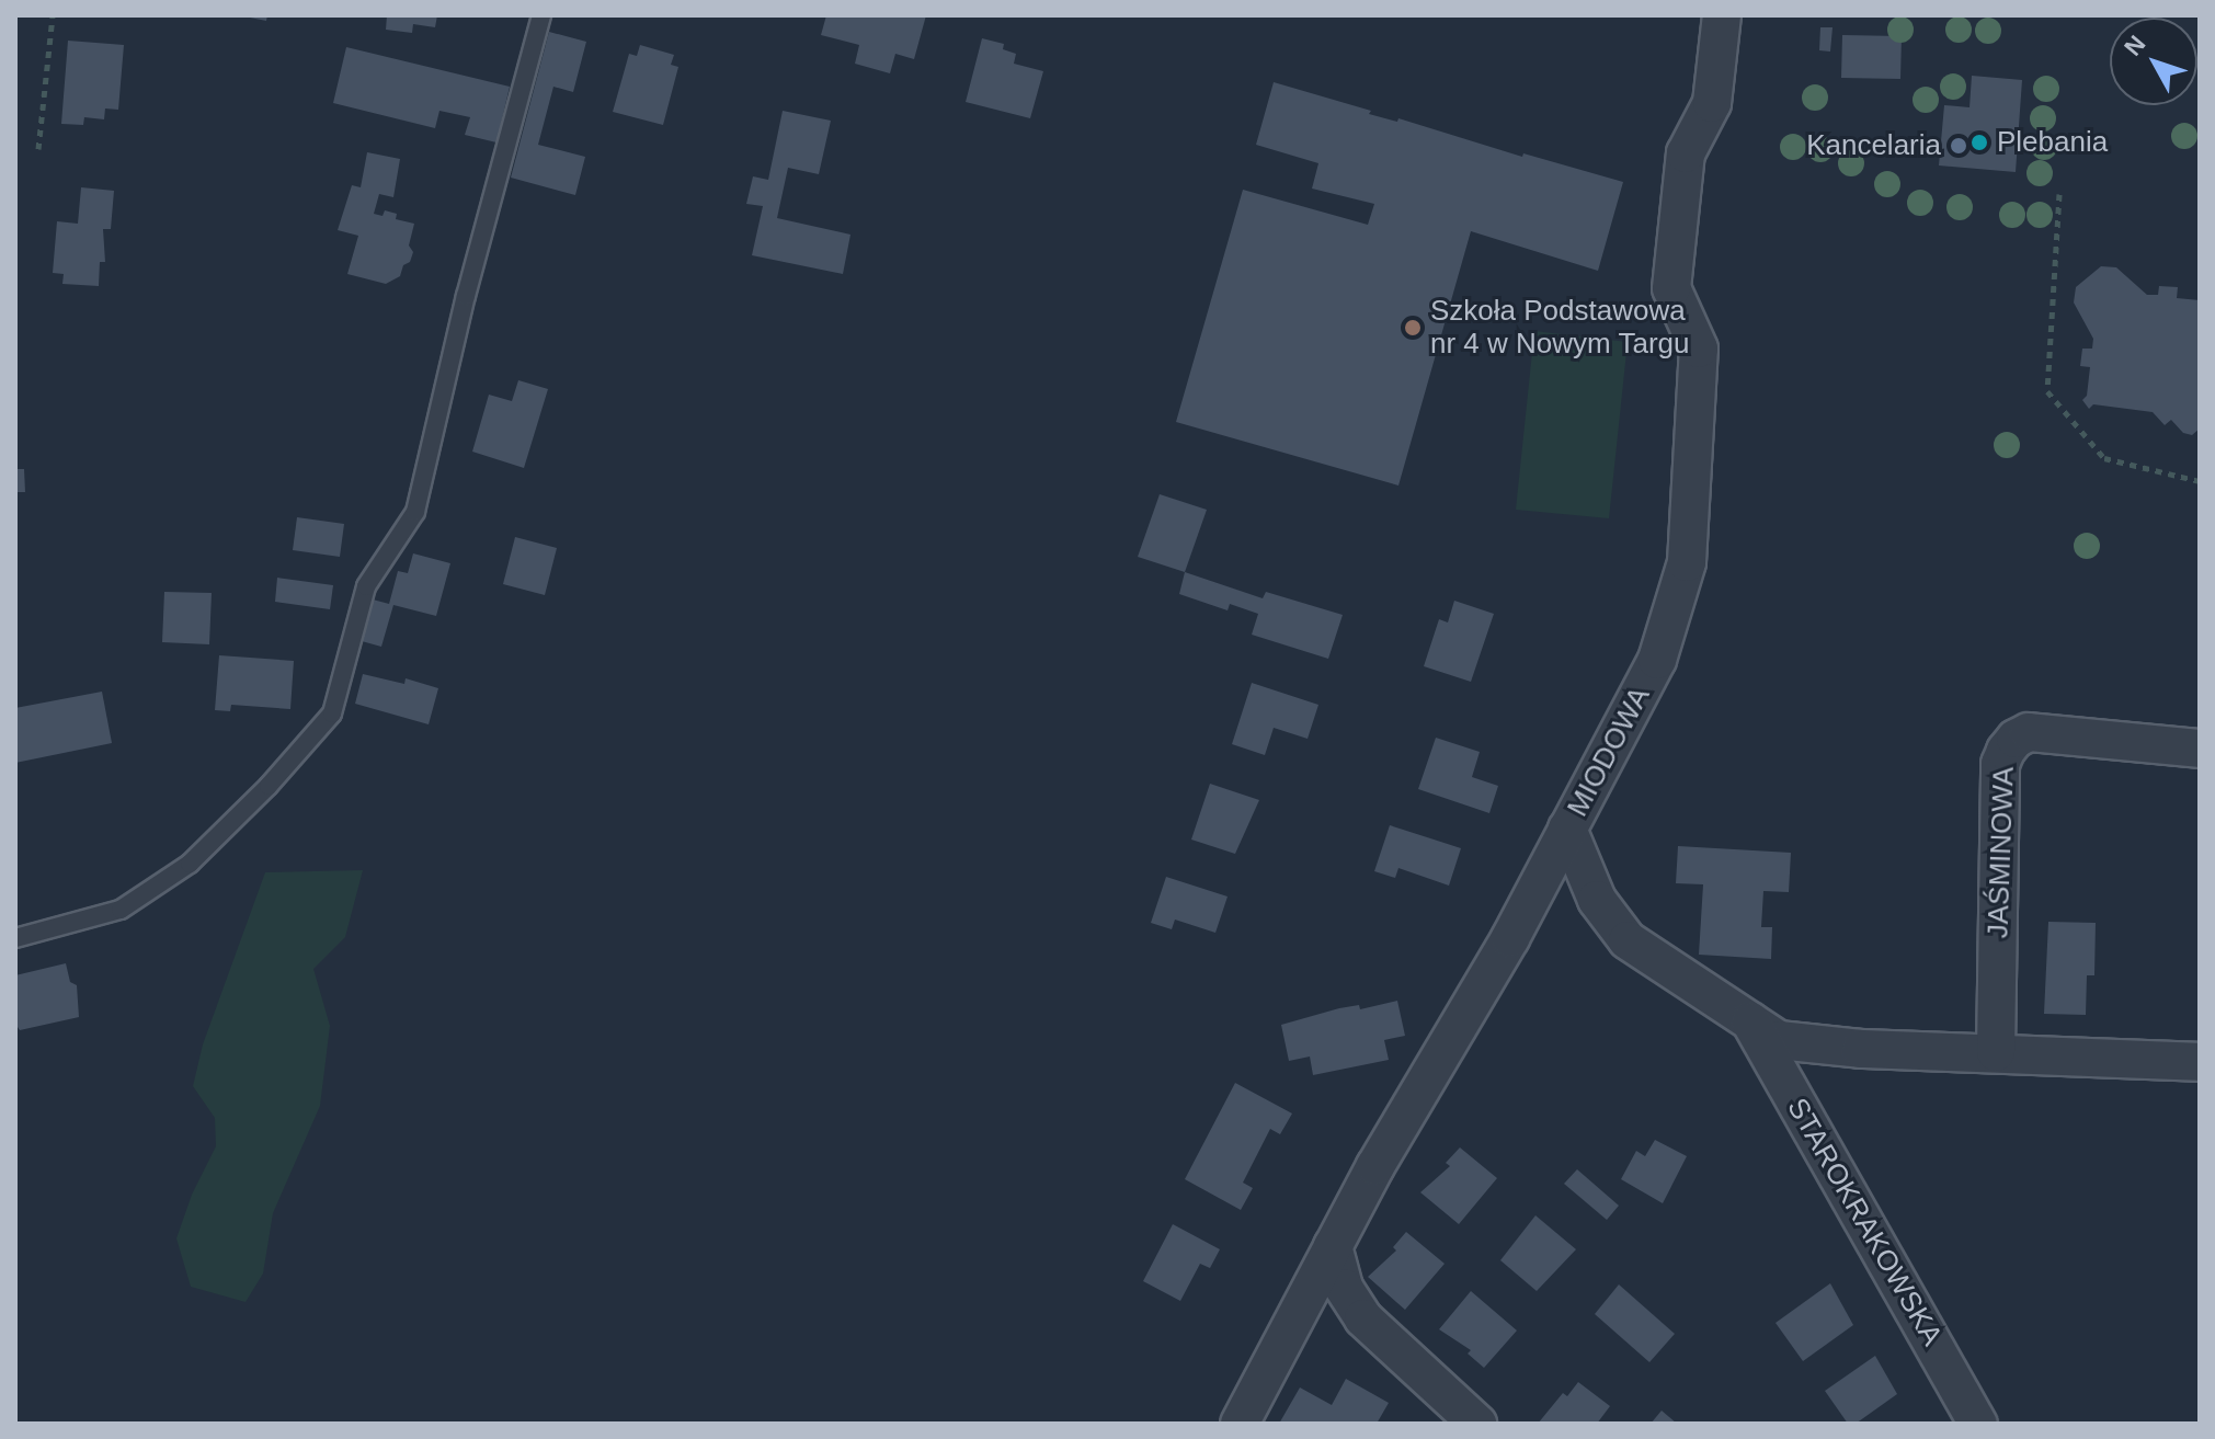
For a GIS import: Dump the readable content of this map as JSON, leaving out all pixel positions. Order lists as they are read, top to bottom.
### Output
{
  "streets": {
    "street": ["MIODOWA", "JAŚMINOWA", "STAROKRAKOWSKA"]
  },
  "crossings": [
    ["MIODOWA", "STAROKRAKOWSKA"],
    ["JAŚMINOWA", "STAROKRAKOWSKA"]
  ],
  "places": ["Plebania", "Kancelaria", "Szkoła Podstawowa nr 4 w Nowym Targu"],
  "north": "top left"
}
